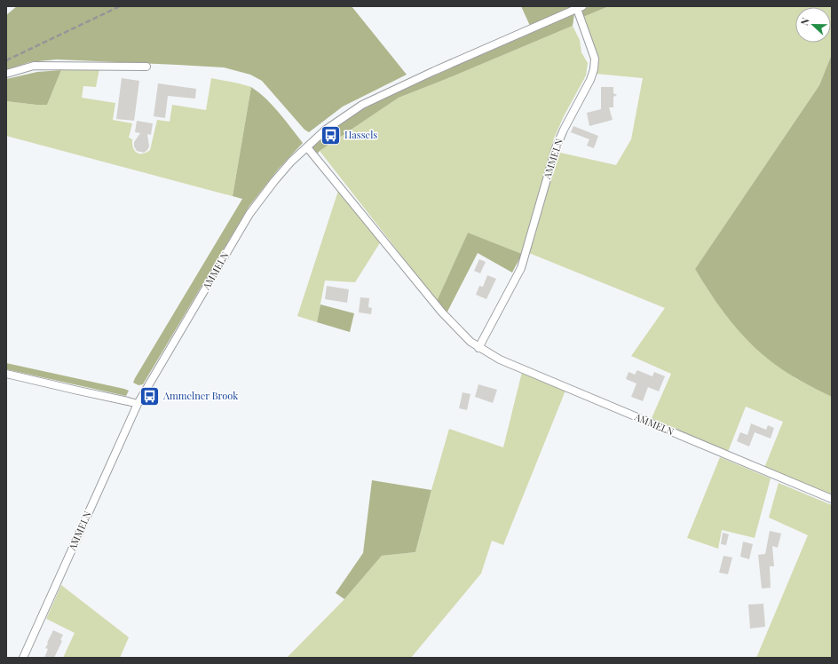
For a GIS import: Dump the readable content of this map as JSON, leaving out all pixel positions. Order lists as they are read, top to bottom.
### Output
{
  "streets": {
    "street": ["AMMELN"]
  },
  "places": {
    "bus stop": ["Hassels", "Ammelner Brook"]
  },
  "north": "left"
}
